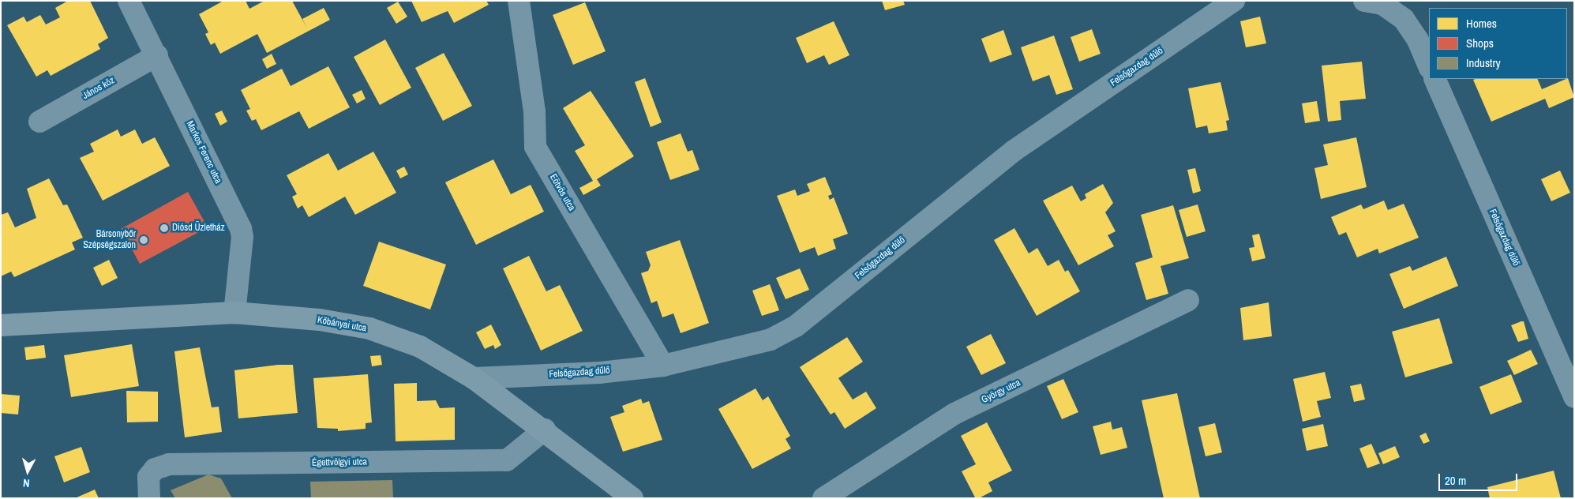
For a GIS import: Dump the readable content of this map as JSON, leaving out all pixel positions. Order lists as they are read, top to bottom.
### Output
{
  "streets": {
    "street": [
      "Felsőgazdag dűlő",
      "János köz",
      "Markos Ferenc utca",
      "Eötvös utca",
      "Kőbányai utca",
      "György utca",
      "Égettvölgyi utca"
    ]
  },
  "crossings": [
    ["Felsőgazdag dűlő", "Eötvös utca"],
    ["Felsőgazdag dűlő", "Kőbányai utca"],
    ["János köz", "Markos Ferenc utca"],
    ["Markos Ferenc utca", "Kőbányai utca"],
    ["Kőbányai utca", "Égettvölgyi utca"]
  ],
  "places": ["Diósd Üzletház", "Bársonybőr Szépségszalon"],
  "legend": ["Homes", "Shops", "Industry"],
  "scale_bar": "20 m",
  "north": "bottom"
}
